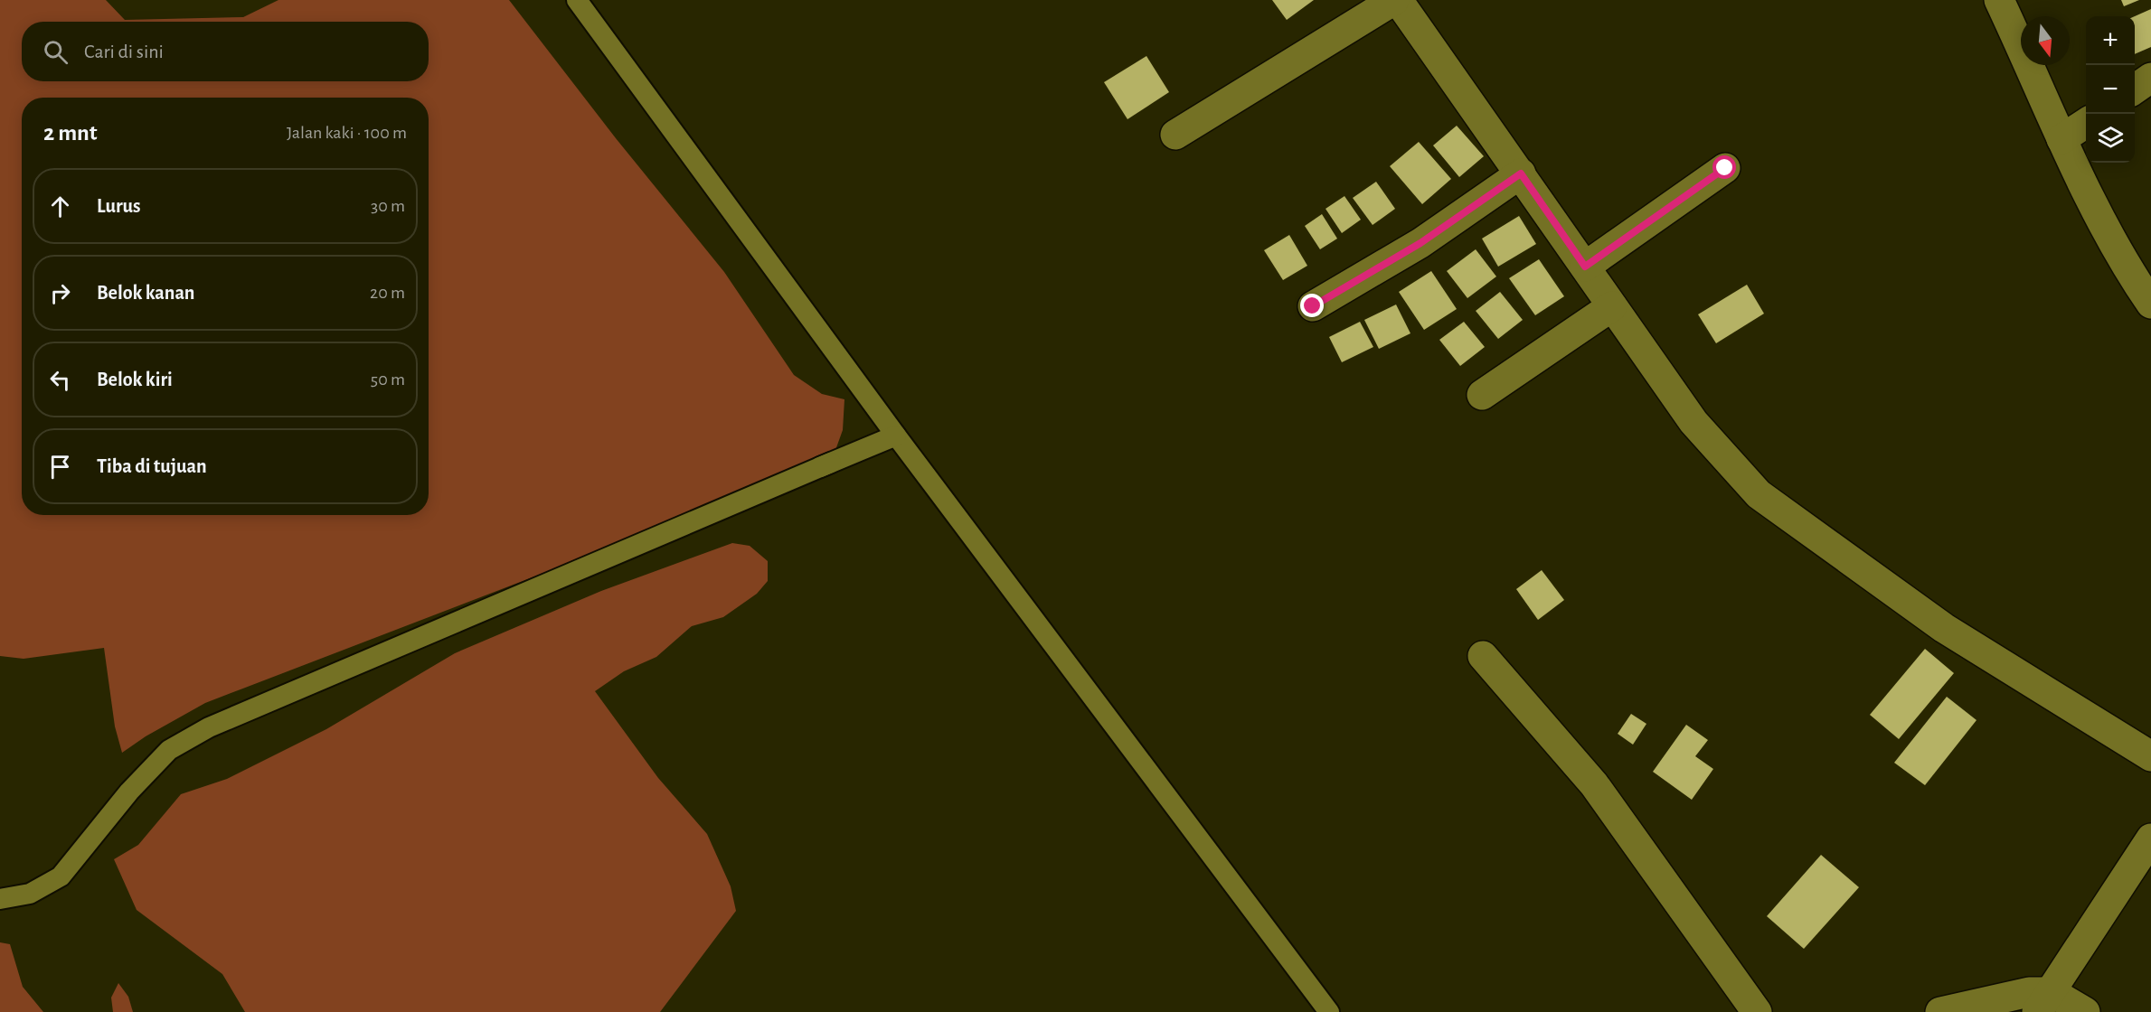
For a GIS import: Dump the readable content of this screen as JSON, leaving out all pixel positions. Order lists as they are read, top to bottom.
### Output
{
  "north": "bottom",
  "page": {
    "map_buttons": ["+", "−"],
    "search": "Cari di sini",
    "heading": ["2 mnt", "Jalan kaki · 100 m"],
    "list": [
      ["Lurus", "30 m"],
      ["Belok kanan", "20 m"],
      ["Belok kiri", "50 m"],
      "Tiba di tujuan"
    ]
  }
}
